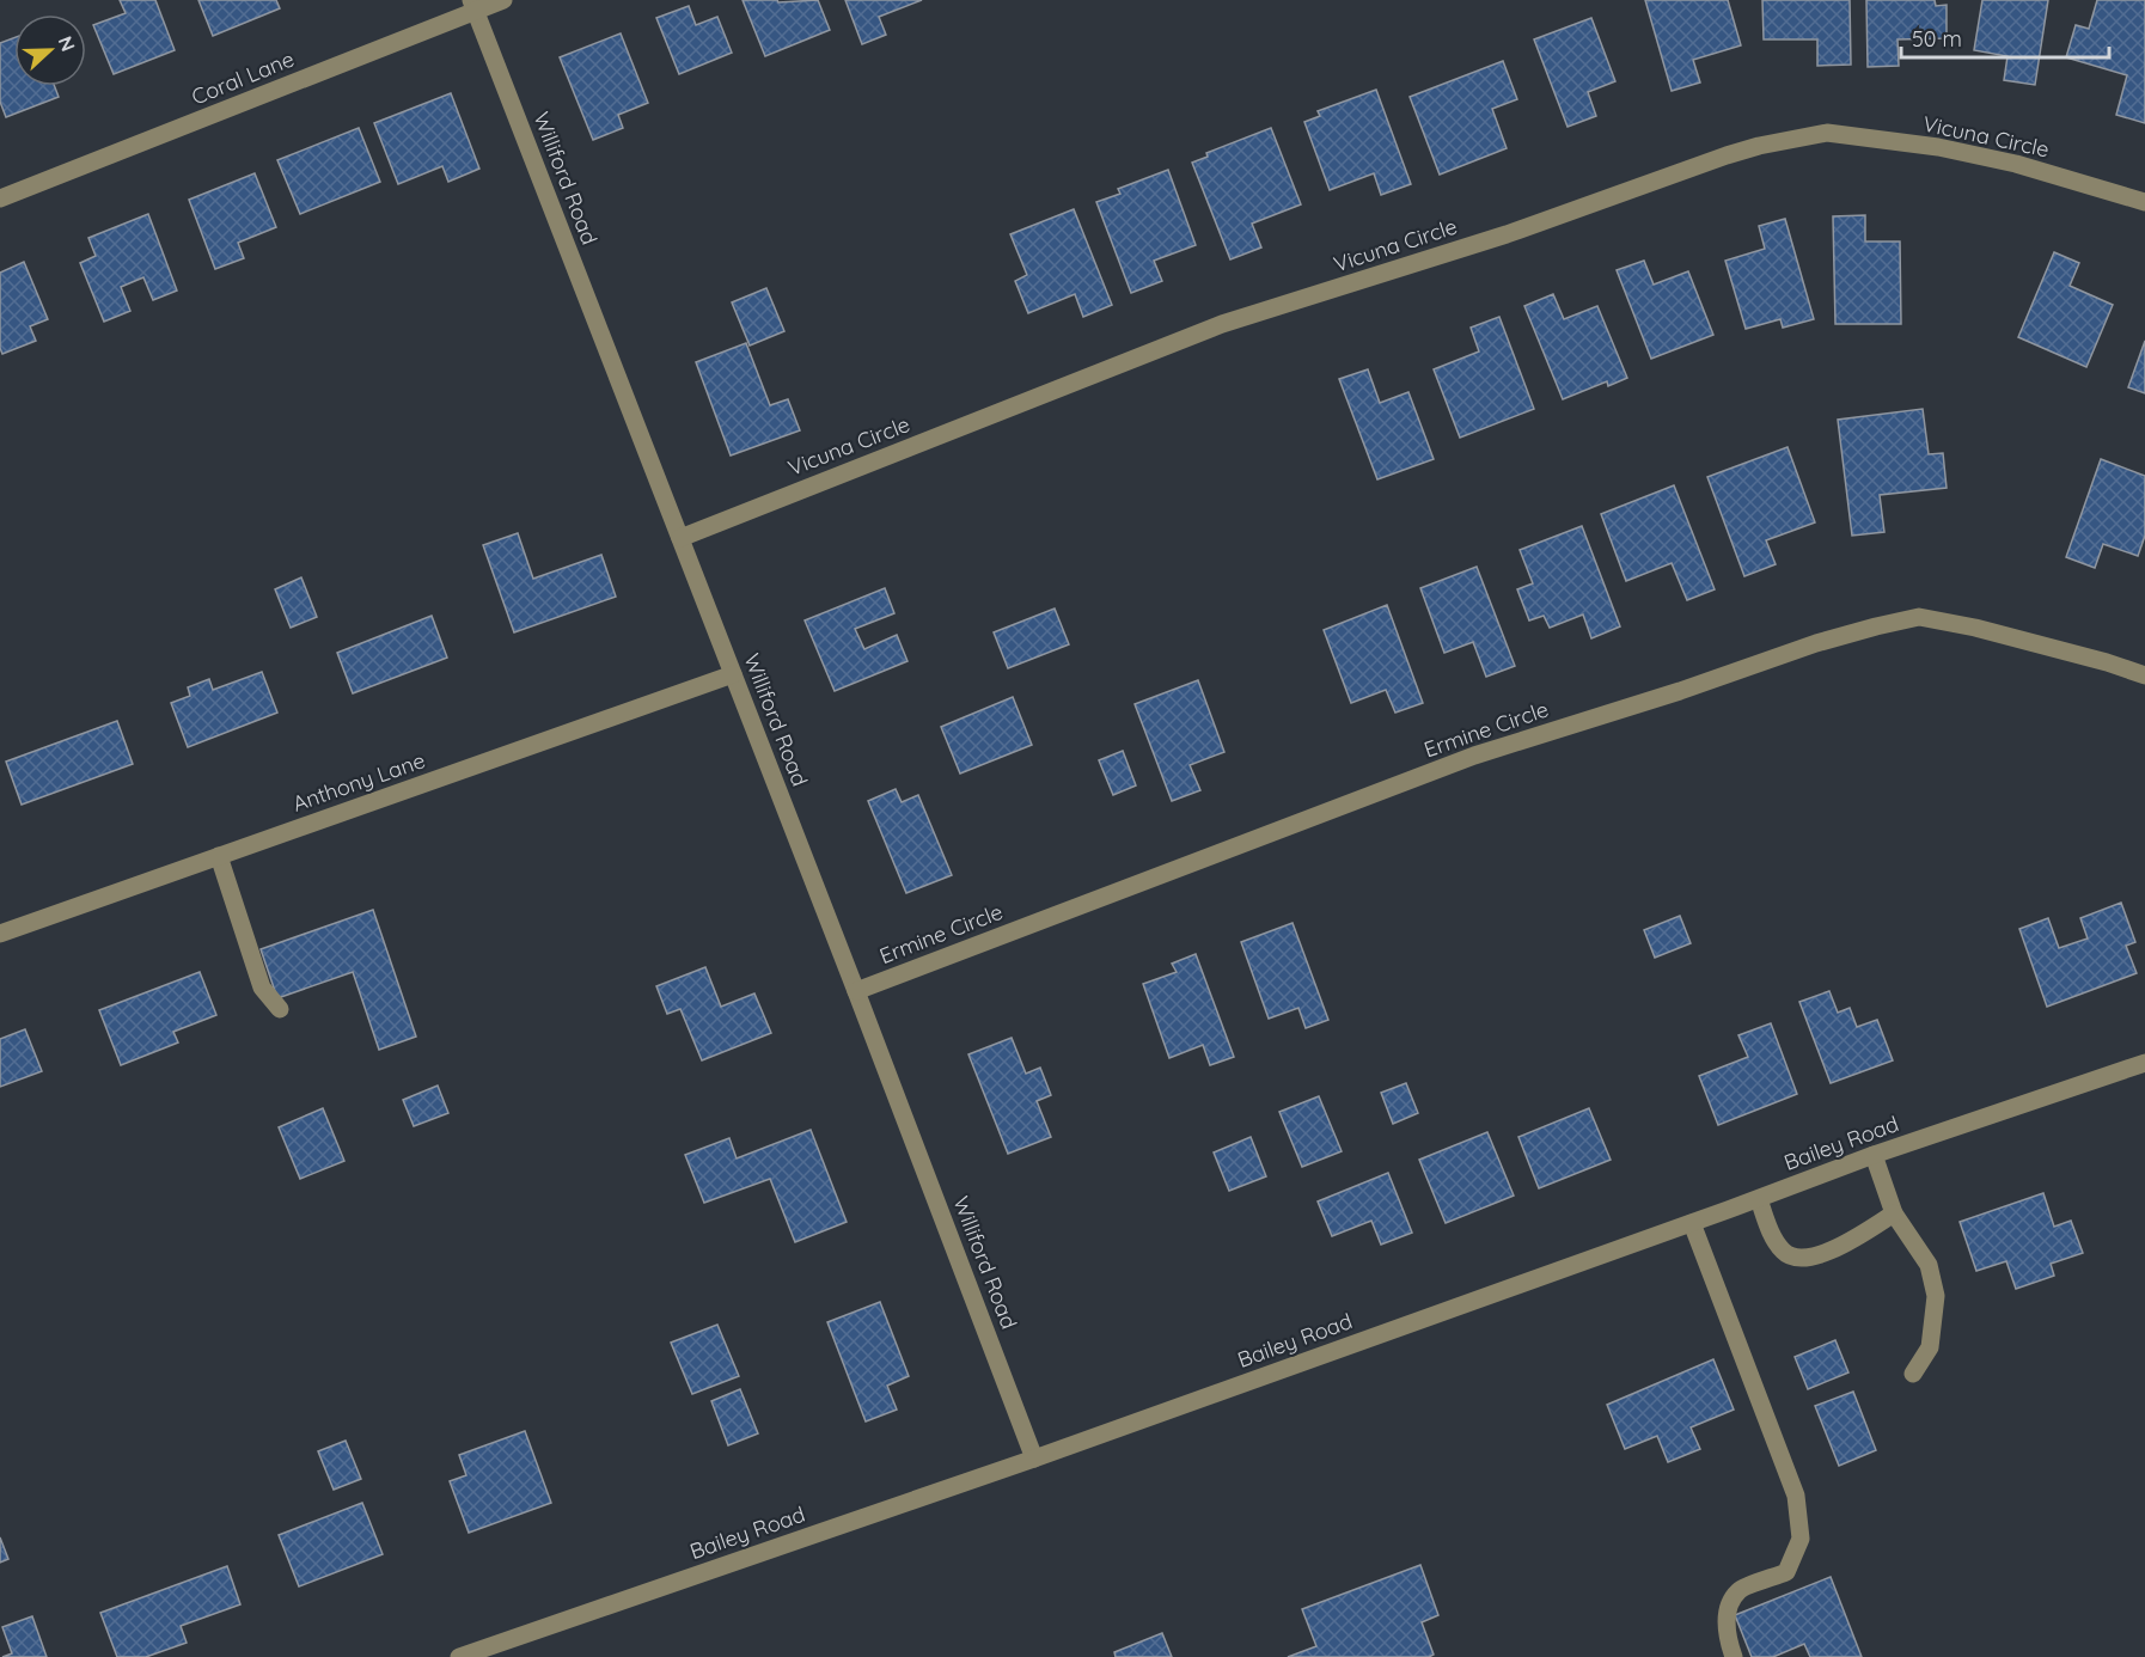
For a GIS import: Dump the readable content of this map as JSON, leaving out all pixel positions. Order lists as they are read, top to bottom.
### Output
{
  "streets": {
    "street": [
      "Coral Lane",
      "Vicuna Circle",
      "Williford Road",
      "Ermine Circle",
      "Anthony Lane",
      "Bailey Road"
    ]
  },
  "crossings": [
    ["Coral Lane", "Williford Road"],
    ["Vicuna Circle", "Williford Road"],
    ["Williford Road", "Ermine Circle"],
    ["Williford Road", "Anthony Lane"],
    ["Williford Road", "Bailey Road"]
  ],
  "scale_bar": "50 m",
  "north": "right"
}
